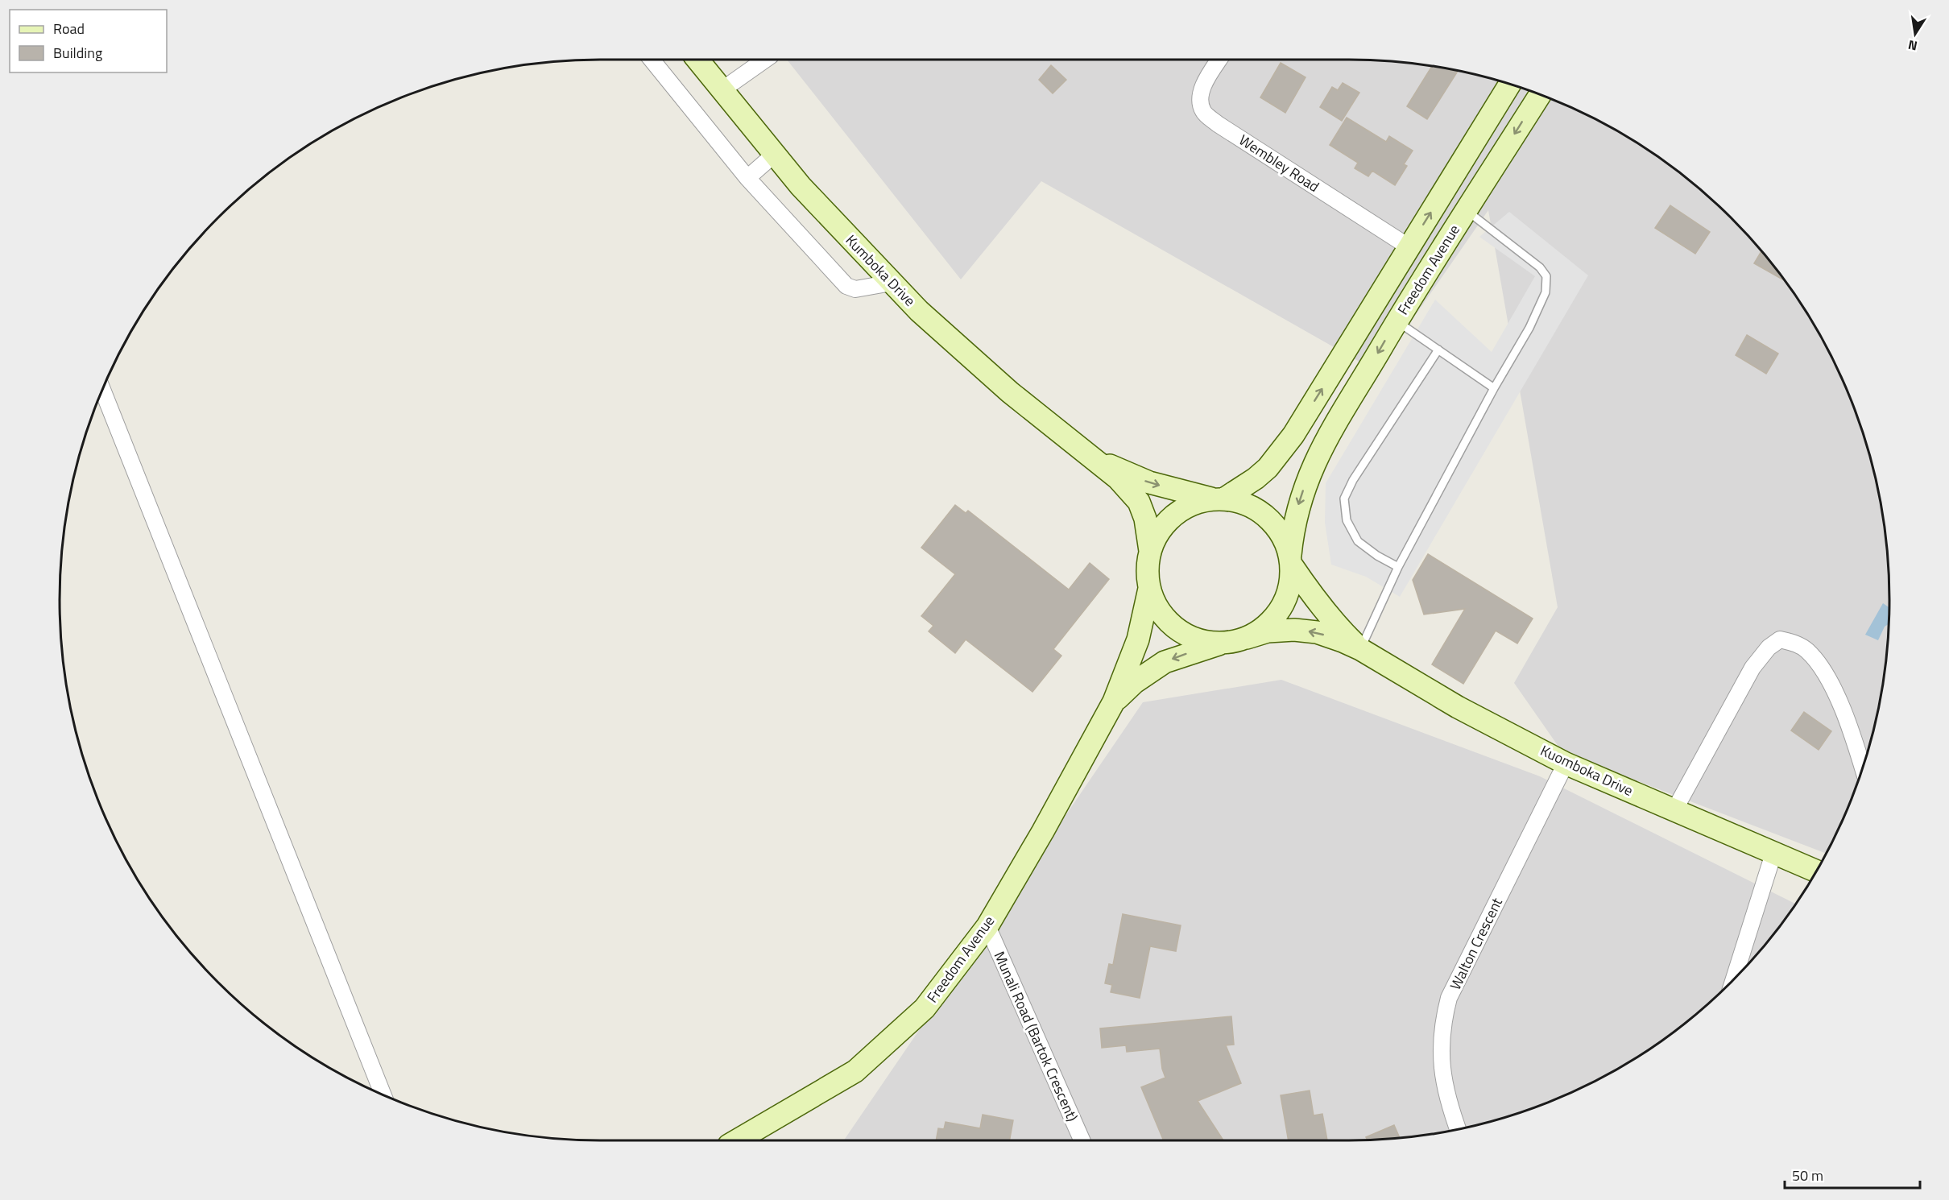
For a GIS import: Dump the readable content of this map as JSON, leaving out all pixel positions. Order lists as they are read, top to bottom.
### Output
{
  "streets": {
    "main road": ["Freedom Avenue", "Kumboka Drive", "Kuomboka Drive"],
    "street": ["Wembley Road", "Walton Crescent", "Munali Road (Bartok Crescent)"]
  },
  "crossings": [
    ["Wembley Road", "Freedom Avenue"],
    ["Freedom Avenue", "Kumboka Drive"],
    ["Freedom Avenue", "Munali Road (Bartok Crescent)"],
    ["Kuomboka Drive", "Walton Crescent"]
  ],
  "legend": ["Road", "Building"],
  "scale_bar": "50 m",
  "north": "bottom"
}
